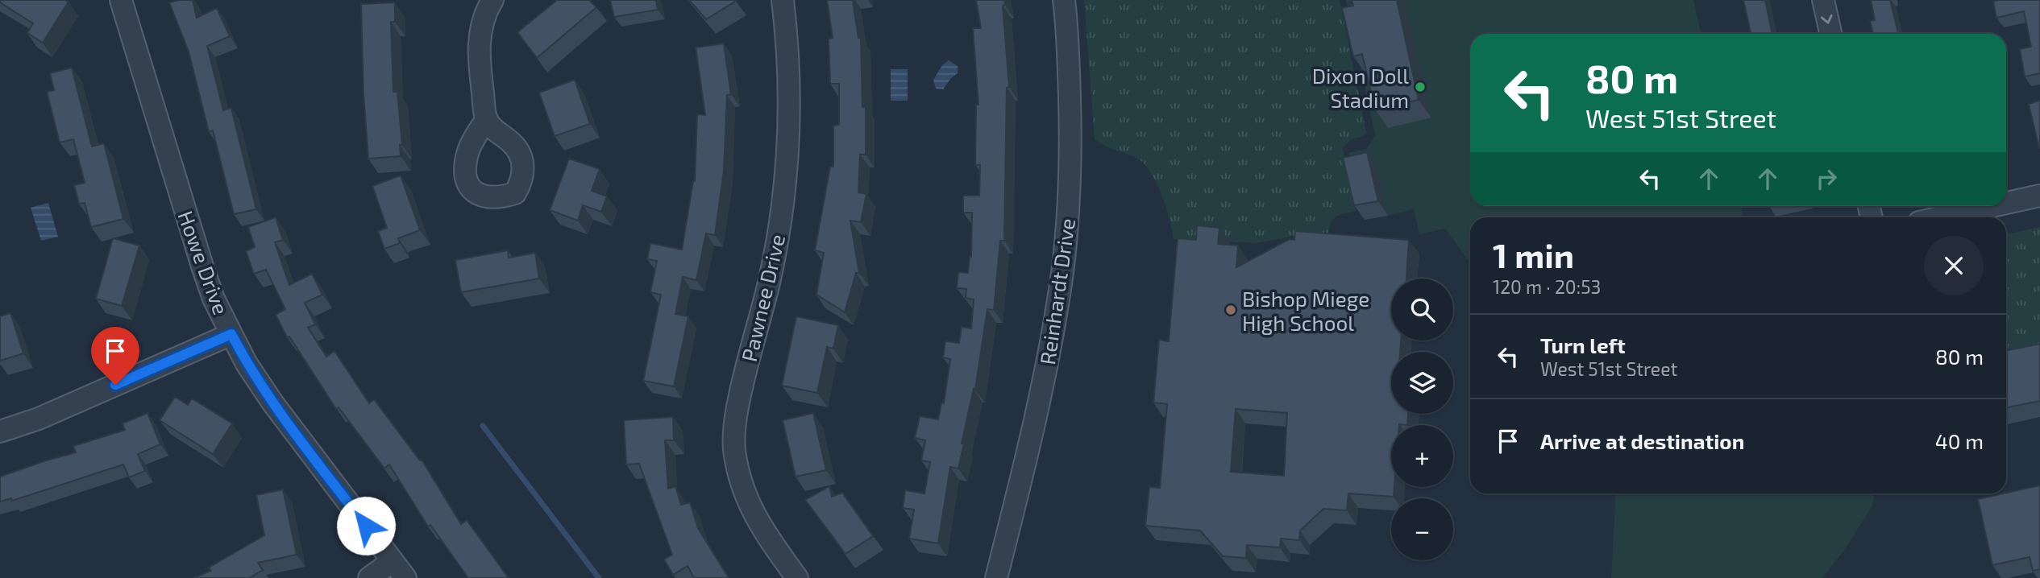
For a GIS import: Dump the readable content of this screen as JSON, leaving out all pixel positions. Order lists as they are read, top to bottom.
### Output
{
  "streets": {
    "street": ["Howe Drive", "Reinhardt Drive", "Pawnee Drive"]
  },
  "places": ["Dixon Doll Stadium", "Bishop Miege High School"],
  "page": {
    "turn": ["80 m", "West 51st Street"],
    "heading": ["1 min", "120 m · 20:53"],
    "map_buttons": ["+", "−"],
    "list": [
      {
        "name": "Turn left",
        "note": "West 51st Street",
        "value": "80 m"
      },
      {
        "name": "Arrive at destination",
        "value": "40 m"
      }
    ]
  }
}
